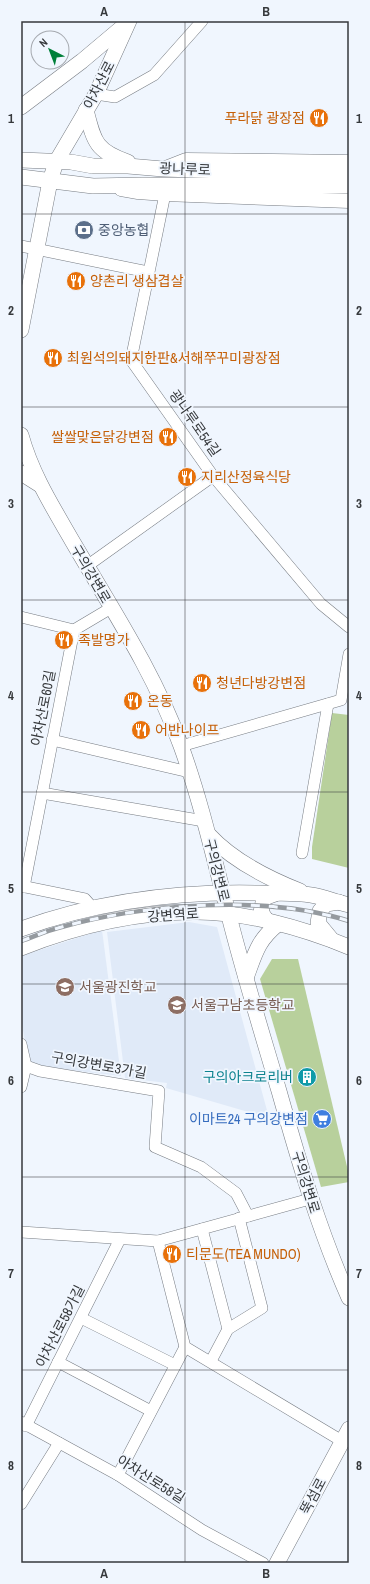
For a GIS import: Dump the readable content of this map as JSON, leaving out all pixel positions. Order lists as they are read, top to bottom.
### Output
{
  "streets": {
    "main road": [
      "아차산로",
      "광나루로",
      "구의강변로",
      "강변역로",
      "뚝섬로"
    ],
    "street": [
      "광나루로54길",
      "아차산로60길",
      "구의강변로3가길",
      "아차산로58가길",
      "아차산로58길"
    ]
  },
  "crossings": [
    ["아차산로", "광나루로"],
    ["구의강변로", "강변역로"],
    ["아차산로60길", "강변역로"],
    ["아차산로58가길", "아차산로58길"]
  ],
  "places": {
    "restaurant": [
      "푸라닭 광장점",
      "양촌리 생삼겹살",
      "최원석의돼지한판&서해쭈꾸미광장점",
      "쌀쌀맞은닭강변점",
      "지리산정육식당",
      "족발명가",
      "청년다방강변점",
      "온동",
      "어반나이프",
      "티문도(TEA MUNDO)"
    ],
    "bank": ["중앙농협"],
    "school or university": ["서울광진학교", "서울구남초등학교"],
    "building": ["구의아크로리버"],
    "supermarket": ["이마트24 구의강변점"]
  },
  "north": "top left",
  "grid": {
    "columns": ["A", "B"],
    "rows": [
      "1",
      "2",
      "3",
      "4",
      "5",
      "6",
      "7",
      "8"
    ]
  }
}
